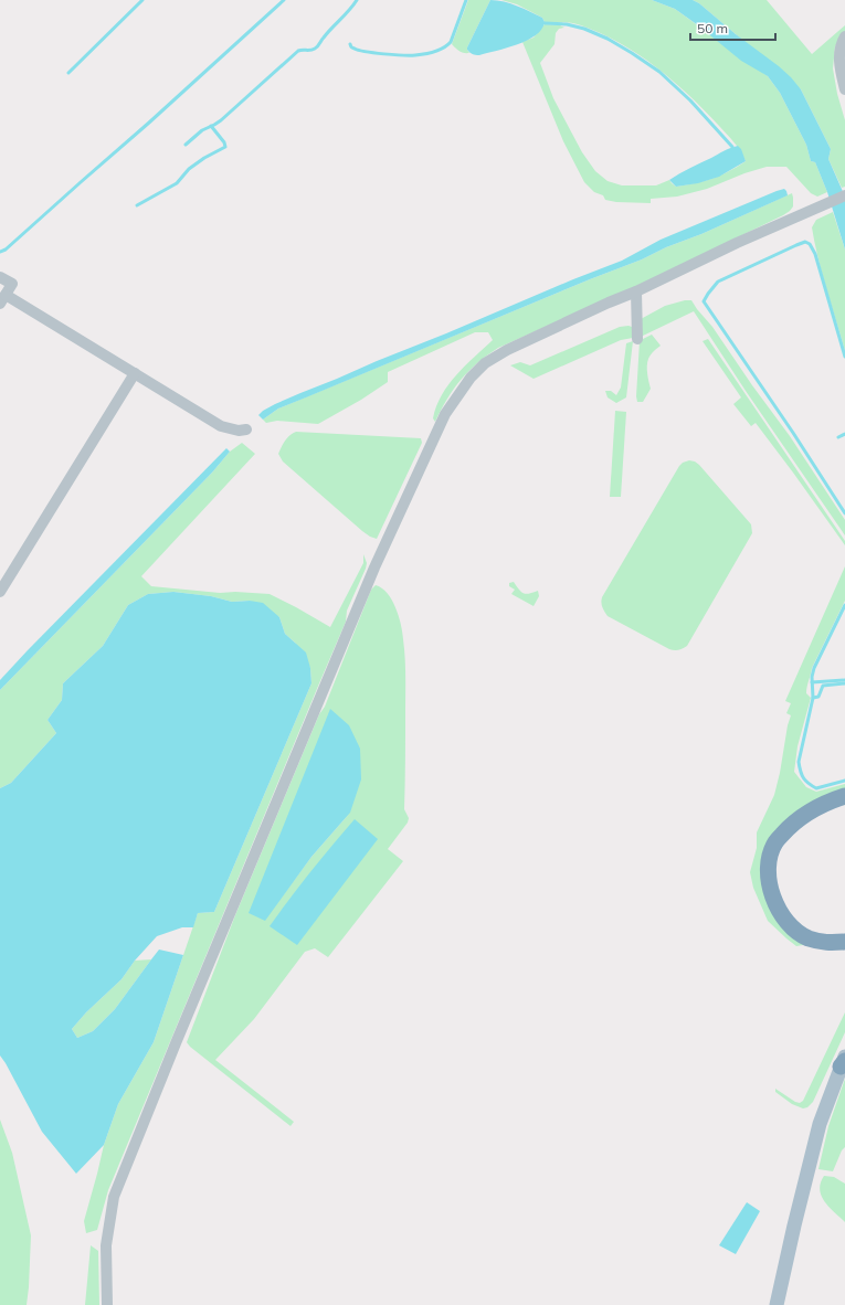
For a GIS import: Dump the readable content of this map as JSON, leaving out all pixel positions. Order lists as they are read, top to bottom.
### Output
{
  "scale_bar": "50 m"
}
